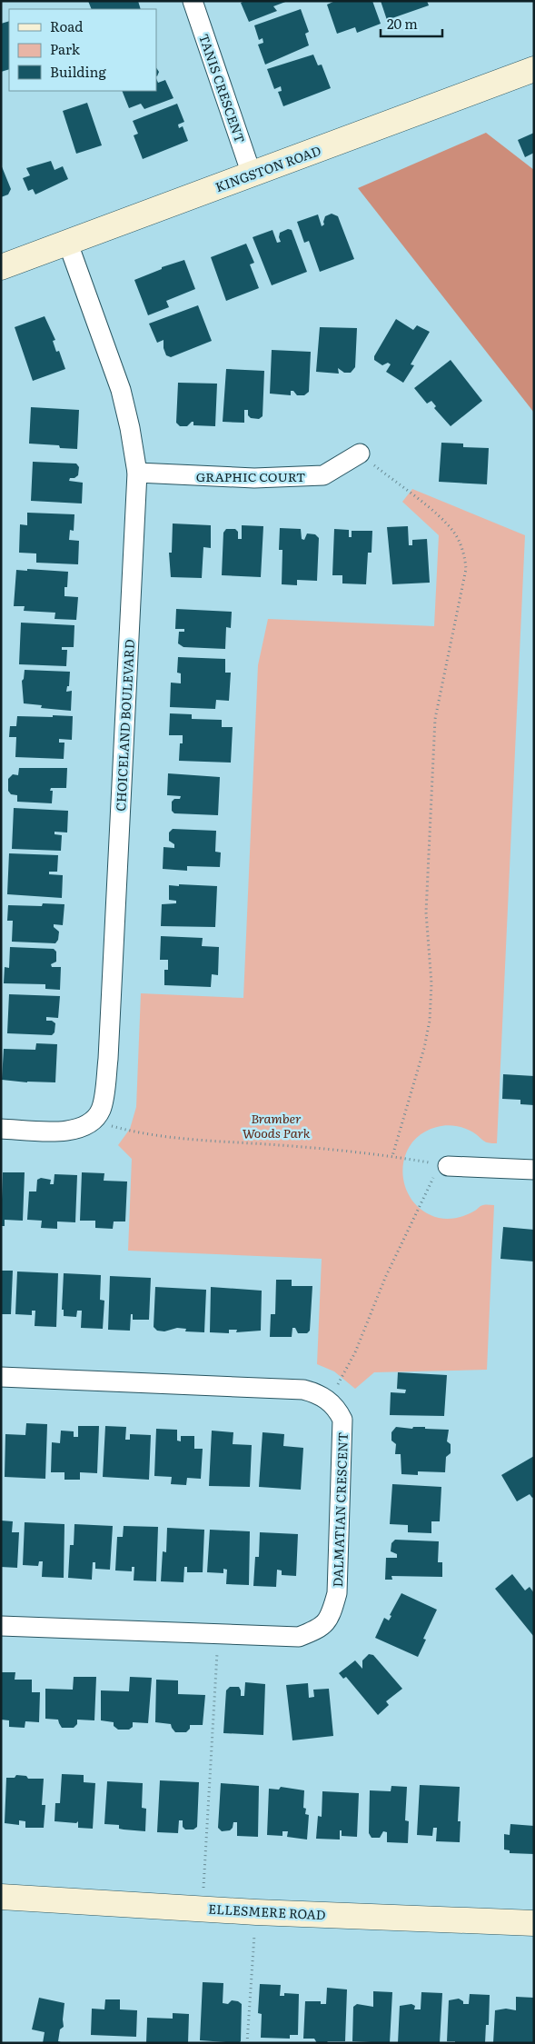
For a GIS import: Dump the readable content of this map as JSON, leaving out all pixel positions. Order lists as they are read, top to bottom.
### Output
{
  "streets": {
    "street": [
      "TANIS CRESCENT",
      "KINGSTON ROAD",
      "GRAPHIC COURT",
      "CHOICELAND BOULEVARD",
      "DALMATIAN CRESCENT",
      "ELLESMERE ROAD"
    ]
  },
  "crossings": [
    ["TANIS CRESCENT", "KINGSTON ROAD"],
    ["KINGSTON ROAD", "CHOICELAND BOULEVARD"],
    ["GRAPHIC COURT", "CHOICELAND BOULEVARD"]
  ],
  "parks": ["Bramber Woods Park"],
  "legend": ["Road", "Park", "Building"],
  "scale_bar": "20 m"
}
